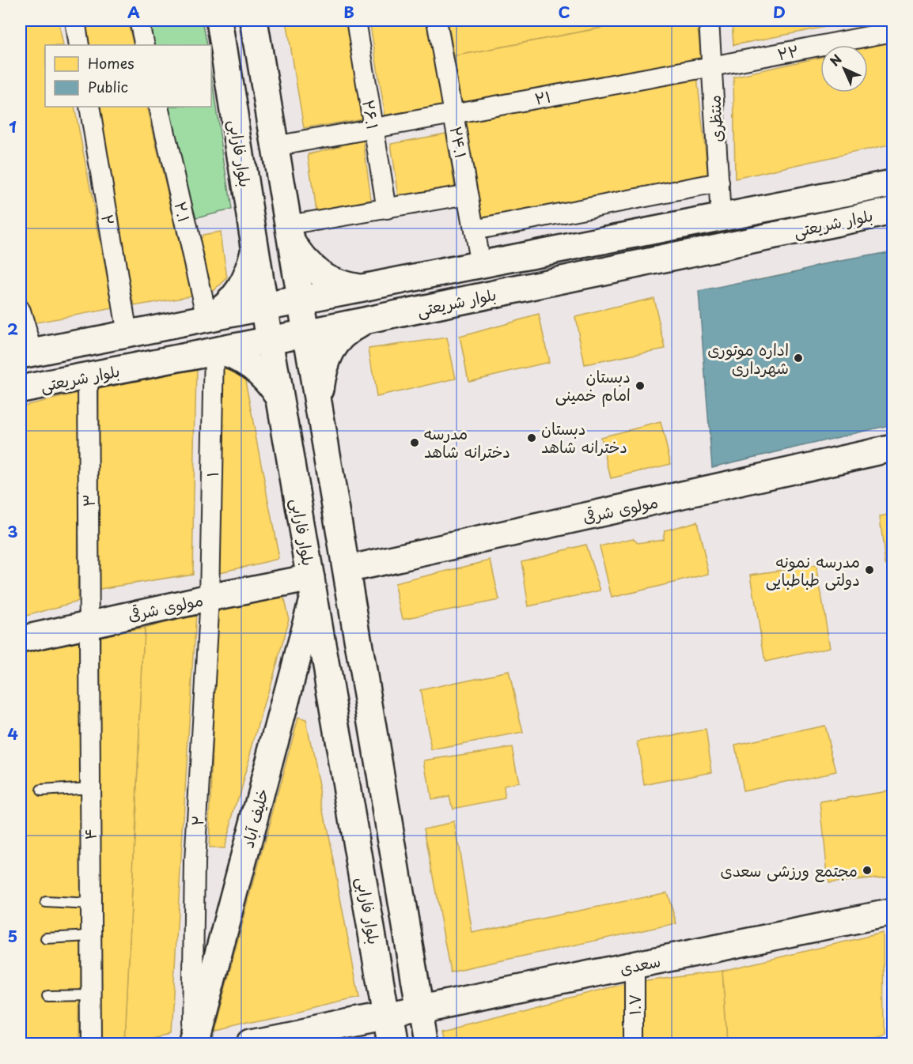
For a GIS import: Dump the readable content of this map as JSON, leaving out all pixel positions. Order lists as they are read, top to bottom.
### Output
{
  "streets": {
    "main road": [
      "بلوار فارابی",
      "بلوار شریعتی",
      "مولوی شرقی",
      "خلیف آباد",
      "سعدی"
    ],
    "street": [
      "۲۲",
      "۲۱",
      "۲۶.۱",
      "منتظری",
      "۲۴.۱",
      "۲.۱",
      "۲",
      "۱",
      "۳",
      "۴",
      "۱.۷"
    ]
  },
  "crossings": [
    ["۲۲", "۲۱"],
    ["۲۲", "منتظری"],
    ["۲۱", "۲۶.۱"],
    ["۲۱", "منتظری"],
    ["۲۱", "۲۴.۱"],
    ["منتظری", "بلوار شریعتی"],
    ["۲۴.۱", "بلوار شریعتی"],
    ["بلوار فارابی", "بلوار شریعتی"],
    ["بلوار فارابی", "مولوی شرقی"],
    ["بلوار فارابی", "خلیف آباد"],
    ["بلوار فارابی", "سعدی"],
    ["۲.۱", "بلوار شریعتی"],
    ["۲", "بلوار شریعتی"],
    ["۲", "۱"],
    ["۲", "مولوی شرقی"],
    ["۲", "خلیف آباد"],
    ["بلوار شریعتی", "۱"],
    ["بلوار شریعتی", "۳"],
    ["۱", "مولوی شرقی"],
    ["۳", "مولوی شرقی"],
    ["۳", "۴"],
    ["مولوی شرقی", "خلیف آباد"],
    ["مولوی شرقی", "۴"],
    ["سعدی", "۱.۷"]
  ],
  "places": [
    "اداره موتوری شهرداری",
    "دبستان امام خمینی",
    "دبستان دخترانه شاهد",
    "مدرسه دخترانه شاهد",
    "مدرسه نمونه دولتی طباطبایی",
    "مجتمع ورزشی سعدی"
  ],
  "legend": ["Homes", "Public"],
  "north": "top left",
  "grid": {
    "columns": [
      "A",
      "B",
      "C",
      "D"
    ],
    "rows": [
      "1",
      "2",
      "3",
      "4",
      "5"
    ]
  }
}
